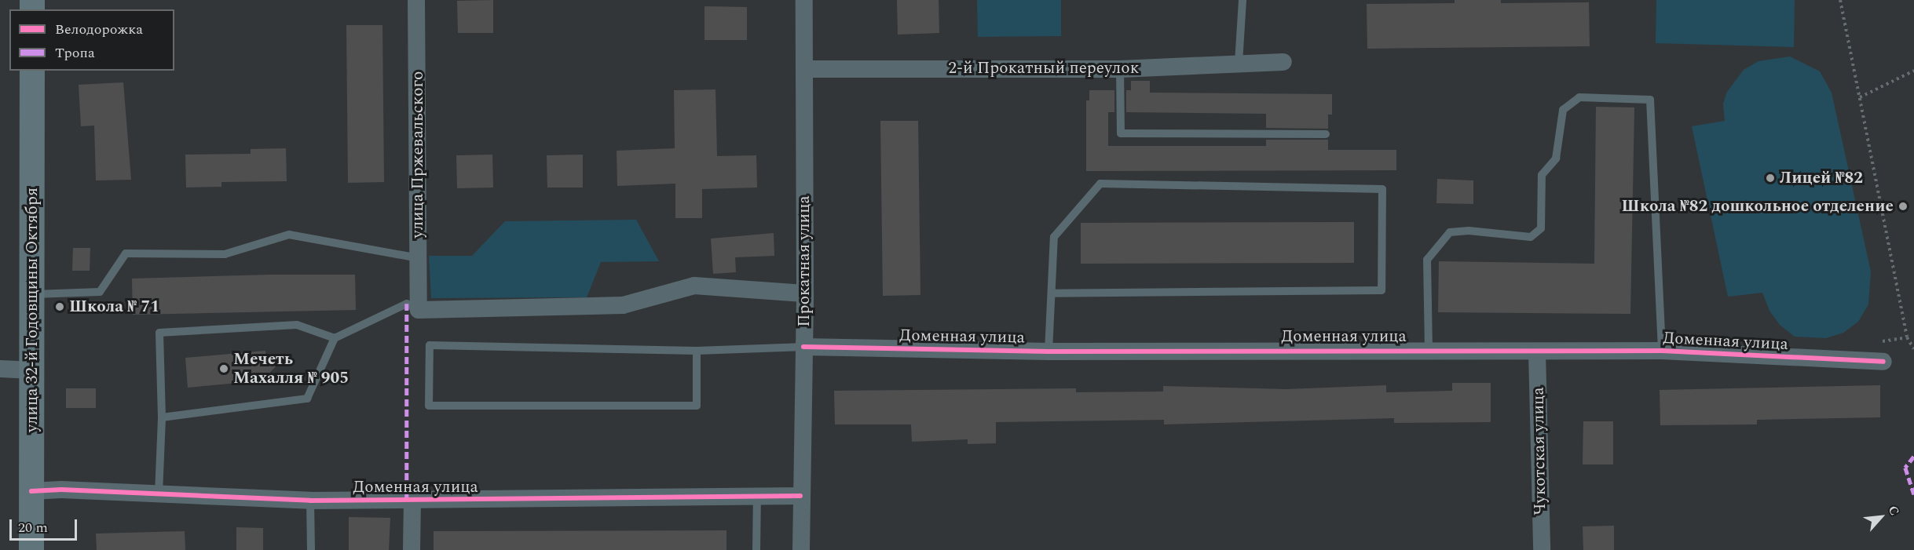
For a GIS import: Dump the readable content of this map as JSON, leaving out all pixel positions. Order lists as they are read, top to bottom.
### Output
{
  "streets": {
    "main road": ["улица 32-й Годовщины Октября"],
    "street": [
      "2-й Прокатный переулок",
      "улица Пржевальского",
      "Прокатная улица",
      "Доменная улица",
      "Чукотская улица"
    ]
  },
  "crossings": [
    ["2-й Прокатный переулок", "Прокатная улица"],
    ["Прокатная улица", "Доменная улица"],
    ["улица 32-й Годовщины Октября", "Доменная улица"],
    ["Доменная улица", "Чукотская улица"]
  ],
  "places": [
    "Лицей №82",
    "Школа №82 дошкольное отделение",
    "Школа № 71",
    "Мечеть Махалля № 905"
  ],
  "legend": ["Велодорожка", "Тропа"],
  "scale_bar": "20 m",
  "north": "top right"
}
